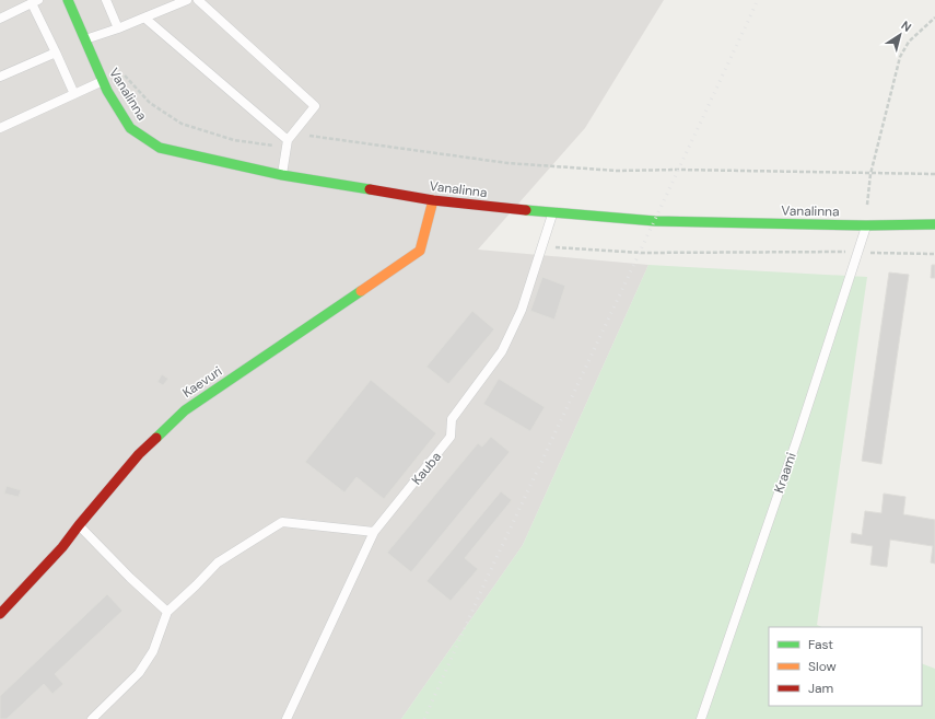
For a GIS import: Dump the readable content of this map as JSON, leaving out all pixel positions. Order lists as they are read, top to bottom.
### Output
{
  "streets": {
    "street": ["Vanalinna", "Kaevuri"],
    "lane": ["Kauba", "Kraami"]
  },
  "crossings": [
    ["Vanalinna", "Kaevuri"],
    ["Vanalinna", "Kauba"],
    ["Vanalinna", "Kraami"]
  ],
  "legend": ["Fast", "Slow", "Jam"],
  "north": "top right"
}
